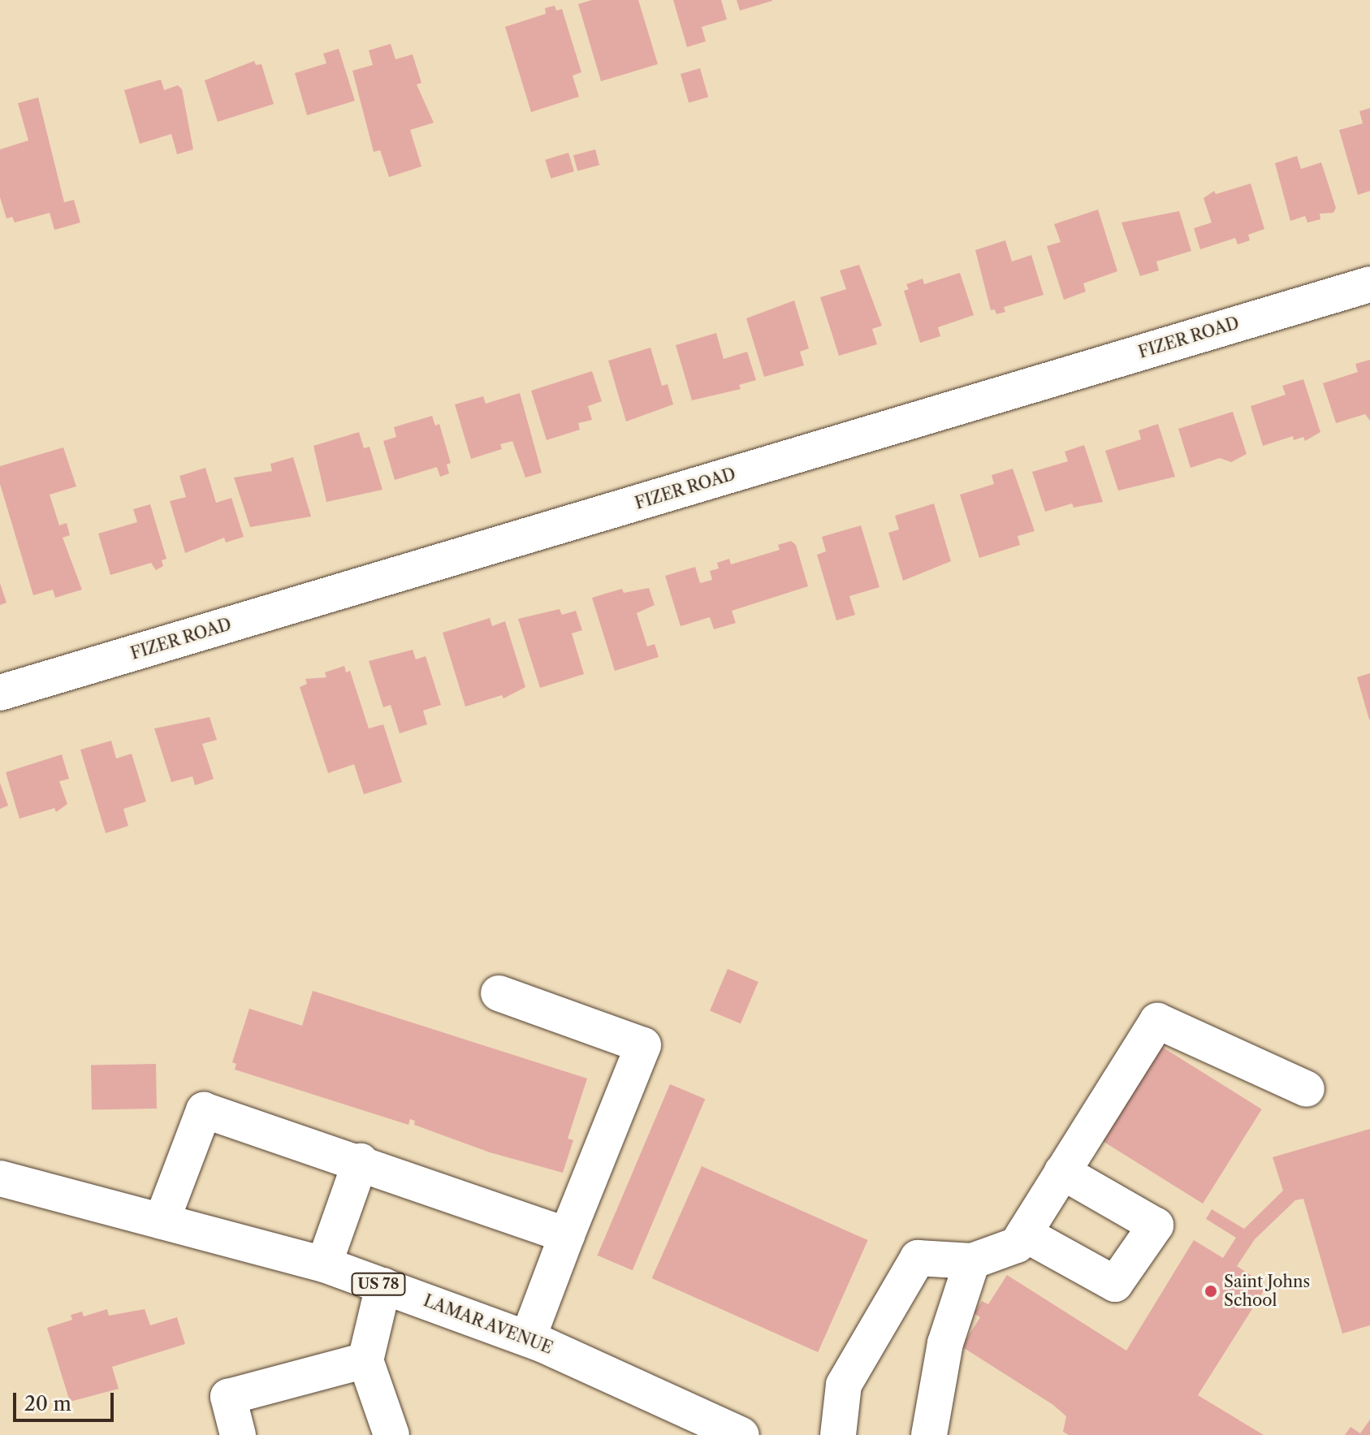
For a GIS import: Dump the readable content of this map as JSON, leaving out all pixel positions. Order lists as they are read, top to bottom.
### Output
{
  "streets": {
    "street": ["FIZER ROAD", "US 78", "LAMAR AVENUE"]
  },
  "places": ["Saint Johns School"],
  "scale_bar": "20 m"
}
